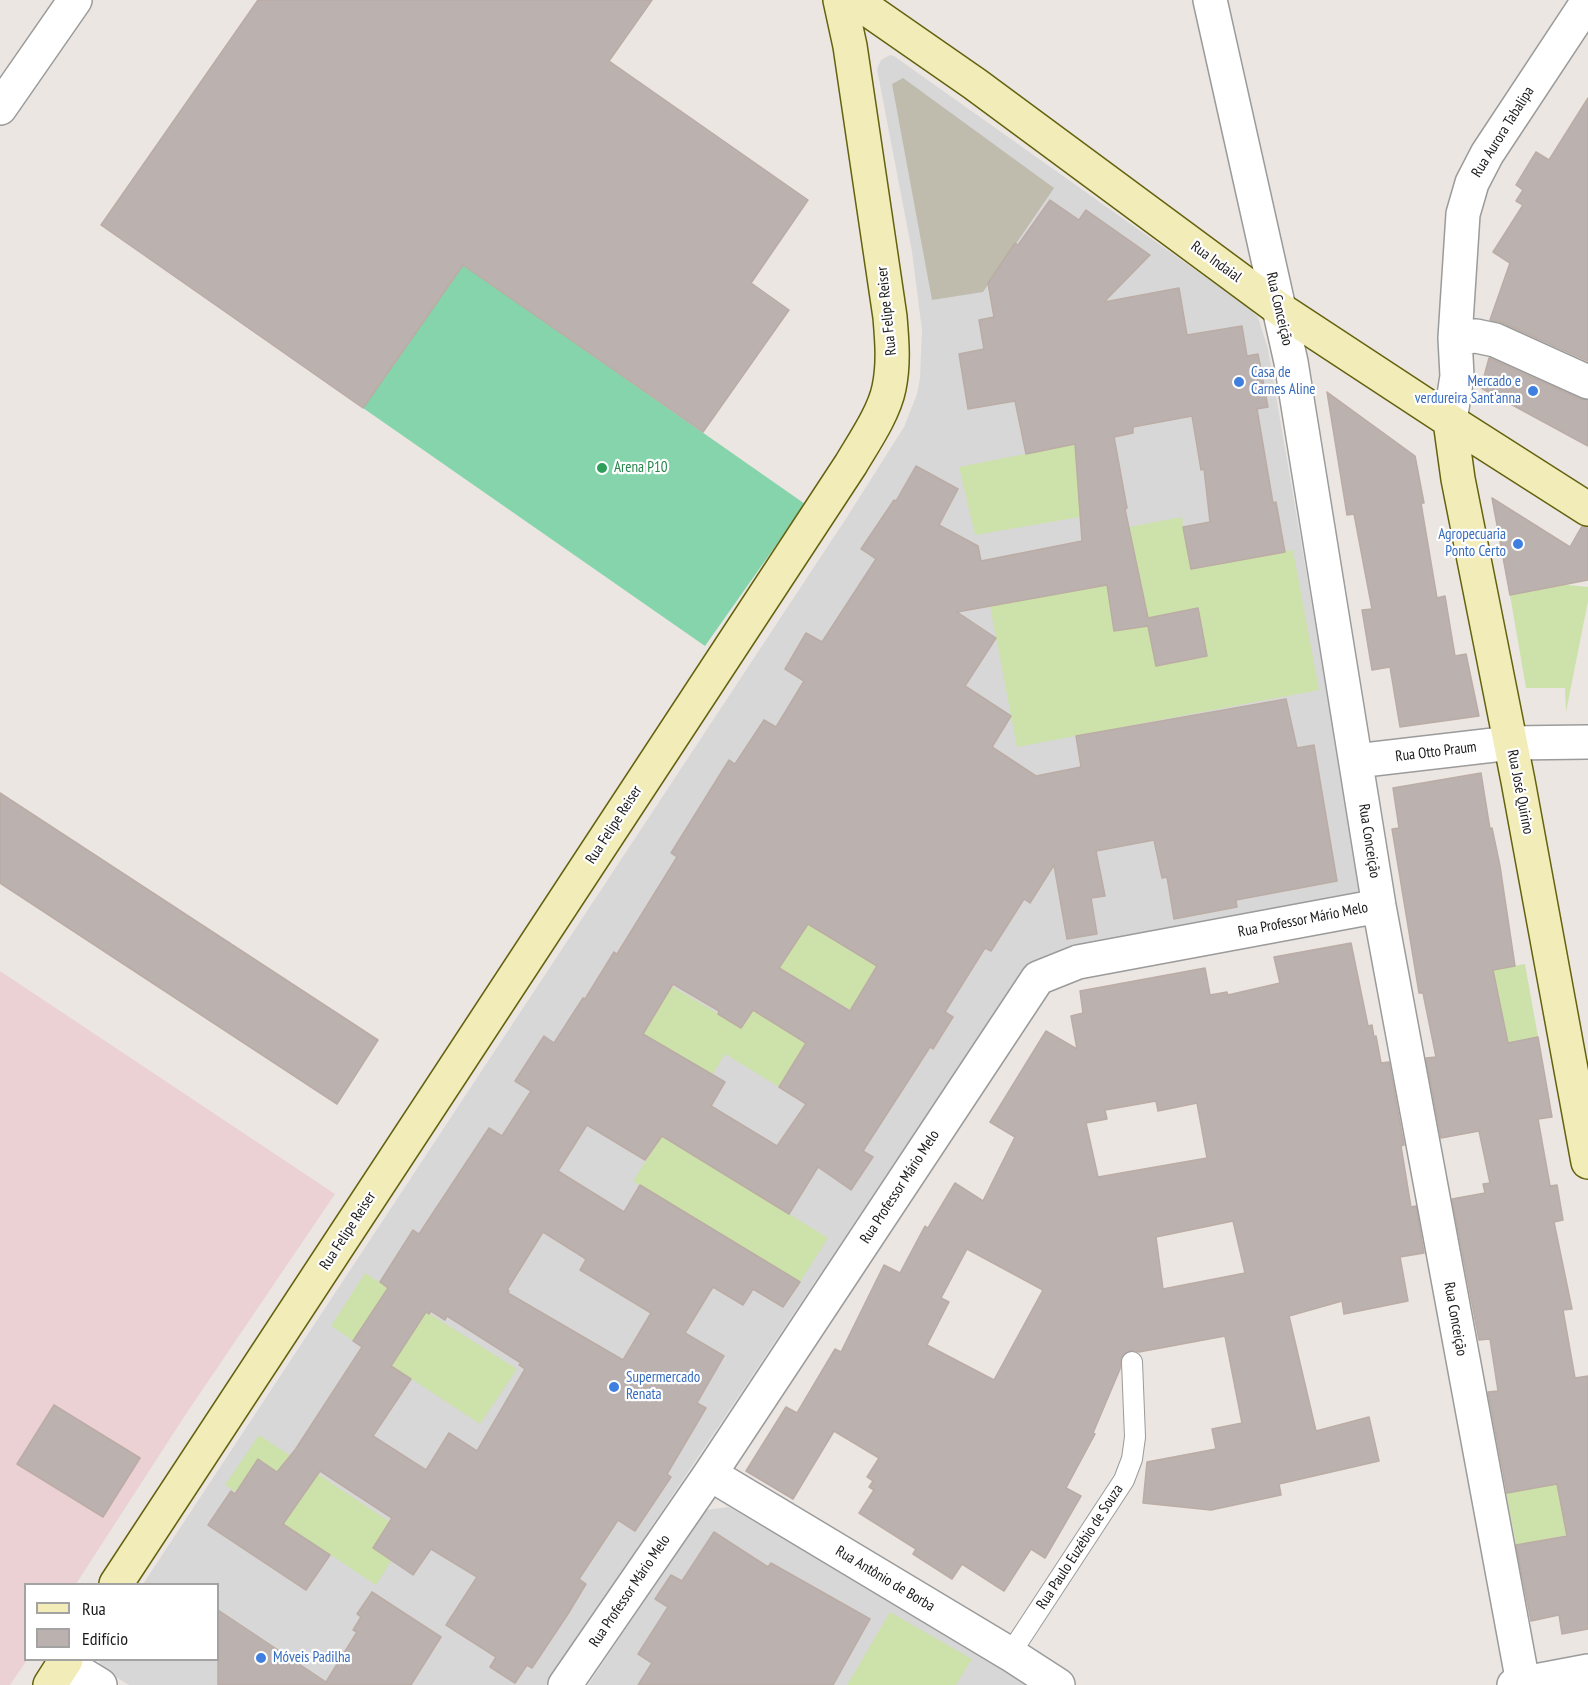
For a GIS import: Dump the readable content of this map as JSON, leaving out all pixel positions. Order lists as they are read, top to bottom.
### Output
{
  "streets": {
    "street": [
      "Rua Aurora Tabalipa",
      "Rua Indaial",
      "Rua Conceição",
      "Rua Felipe Reiser",
      "Rua Otto Praum",
      "Rua José Quirino",
      "Rua Professor Mário Melo",
      "Rua Antônio de Borba"
    ],
    "lane": ["Rua Paulo Euzébio de Souza"]
  },
  "crossings": [
    ["Rua Aurora Tabalipa", "Rua Indaial"],
    ["Rua Aurora Tabalipa", "Rua José Quirino"],
    ["Rua Indaial", "Rua Conceição"],
    ["Rua Indaial", "Rua José Quirino"],
    ["Rua Conceição", "Rua Otto Praum"],
    ["Rua Conceição", "Rua Professor Mário Melo"],
    ["Rua Otto Praum", "Rua José Quirino"],
    ["Rua Professor Mário Melo", "Rua Antônio de Borba"],
    ["Rua Paulo Euzébio de Souza", "Rua Antônio de Borba"]
  ],
  "places": [
    "Casa de Carnes Aline",
    "Mercado e verdureira Sant'anna",
    "Arena P10",
    "Agropecuaria Ponto Certo",
    "Supermercado Renata",
    "Móveis Padilha"
  ],
  "legend": ["Rua", "Edifício"]
}
